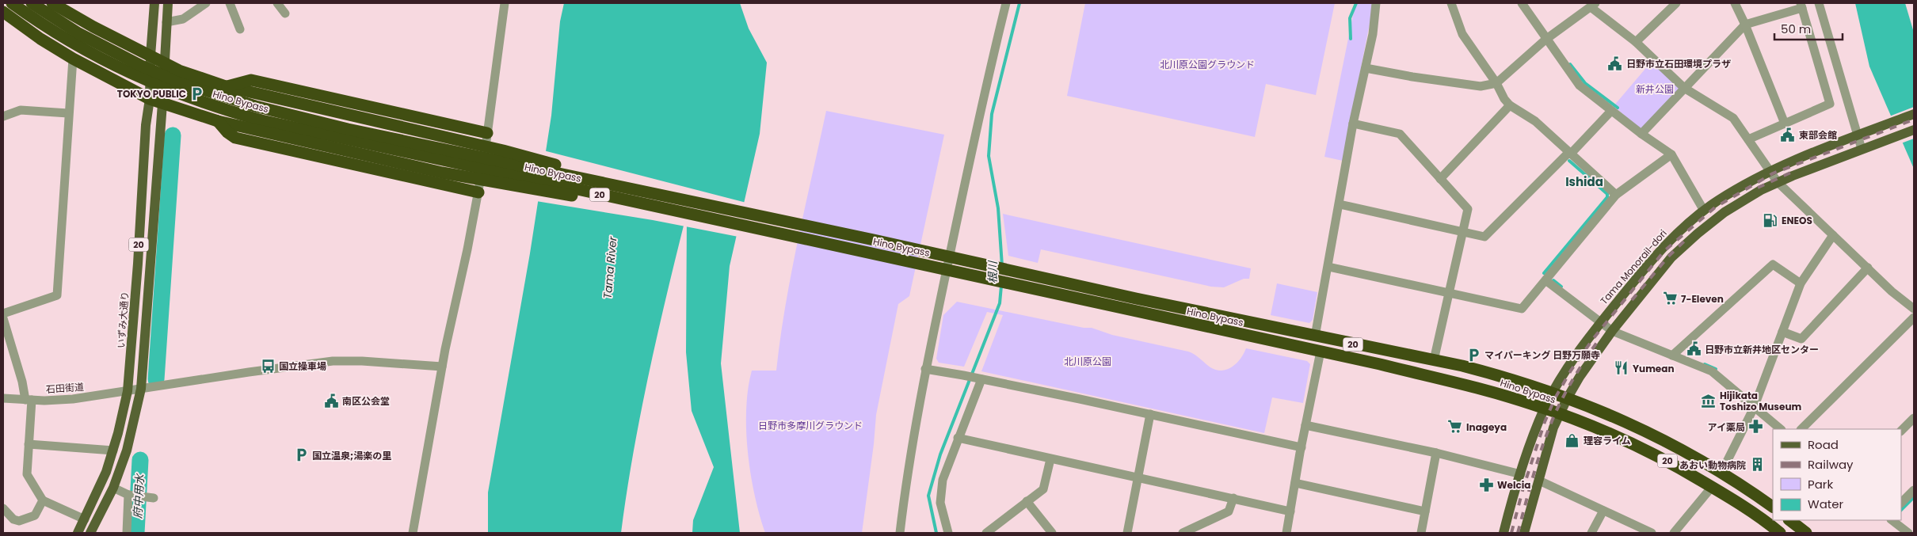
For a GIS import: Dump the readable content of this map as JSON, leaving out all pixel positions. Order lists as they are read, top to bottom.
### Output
{
  "streets": {
    "highway": ["Hino Bypass", "20"],
    "main road": ["Tama Monorail-dori", "いずみ大通り"],
    "street": ["石田街道"]
  },
  "crossings": [
    ["Hino Bypass", "Tama Monorail-dori"],
    ["20", "いずみ大通り"],
    ["20", "石田街道"],
    ["いずみ大通り", "石田街道"]
  ],
  "districts": ["Ishida"],
  "water": ["Tama River", "根川", "府中用水"],
  "parks": [
    "北川原公園グラウンド",
    "新井公園",
    "北川原公園",
    "日野市多摩川グラウンド"
  ],
  "places": {
    "public building": [
      "日野市立石田環境プラザ",
      "東部会館",
      "日野市立新井地区センター",
      "南区公会堂"
    ],
    "parking": ["TOKYO PUBLIC", "マイパーキング 日野万願寺", "国立温泉;湯楽の里"],
    "fuel station": ["ENEOS"],
    "supermarket": ["7-Eleven", "Inageya"],
    "bus stop": ["国立操車場"],
    "restaurant": ["Yumean"],
    "museum": ["Hijikata Toshizo Museum"],
    "pharmacy": ["アイ薬局", "Welcia"],
    "shop": ["理容ライム"],
    "building": ["あおい動物病院"]
  },
  "legend": [
    "Road",
    "Railway",
    "Park",
    "Water"
  ],
  "scale_bar": "50 m"
}
